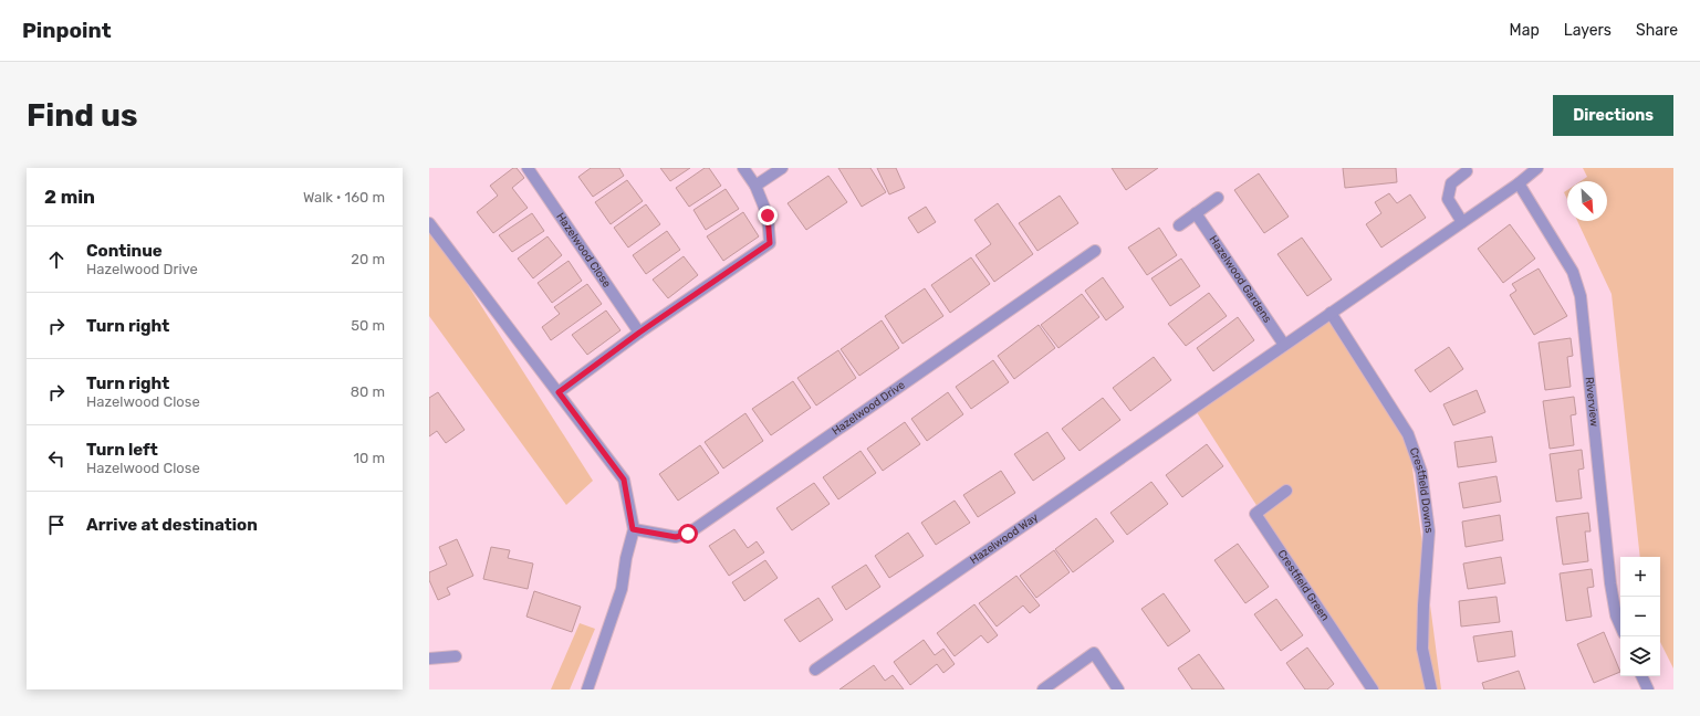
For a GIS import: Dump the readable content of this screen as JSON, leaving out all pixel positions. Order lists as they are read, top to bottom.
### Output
{
  "streets": {
    "street": [
      "Hazelwood Close",
      "Hazelwood Gardens",
      "Riverview",
      "Hazelwood Drive",
      "Crestfield Downs",
      "Hazelwood Way",
      "Crestfield Green"
    ]
  },
  "crossings": [
    ["Hazelwood Gardens", "Hazelwood Way"],
    ["Riverview", "Hazelwood Way"],
    ["Crestfield Downs", "Hazelwood Way"]
  ],
  "north": "bottom right",
  "page": {
    "header": "Pinpoint",
    "nav": ["Map", "Layers", "Share"],
    "buttons": "Directions",
    "title": "Find us",
    "heading": ["2 min", "Walk · 160 m"],
    "list": [
      ["Continue", "Hazelwood Drive", "20 m"],
      ["Turn right", "50 m"],
      ["Turn right", "Hazelwood Close", "80 m"],
      ["Turn left", "Hazelwood Close", "10 m"],
      "Arrive at destination"
    ],
    "map_buttons": ["+", "−"]
  }
}
